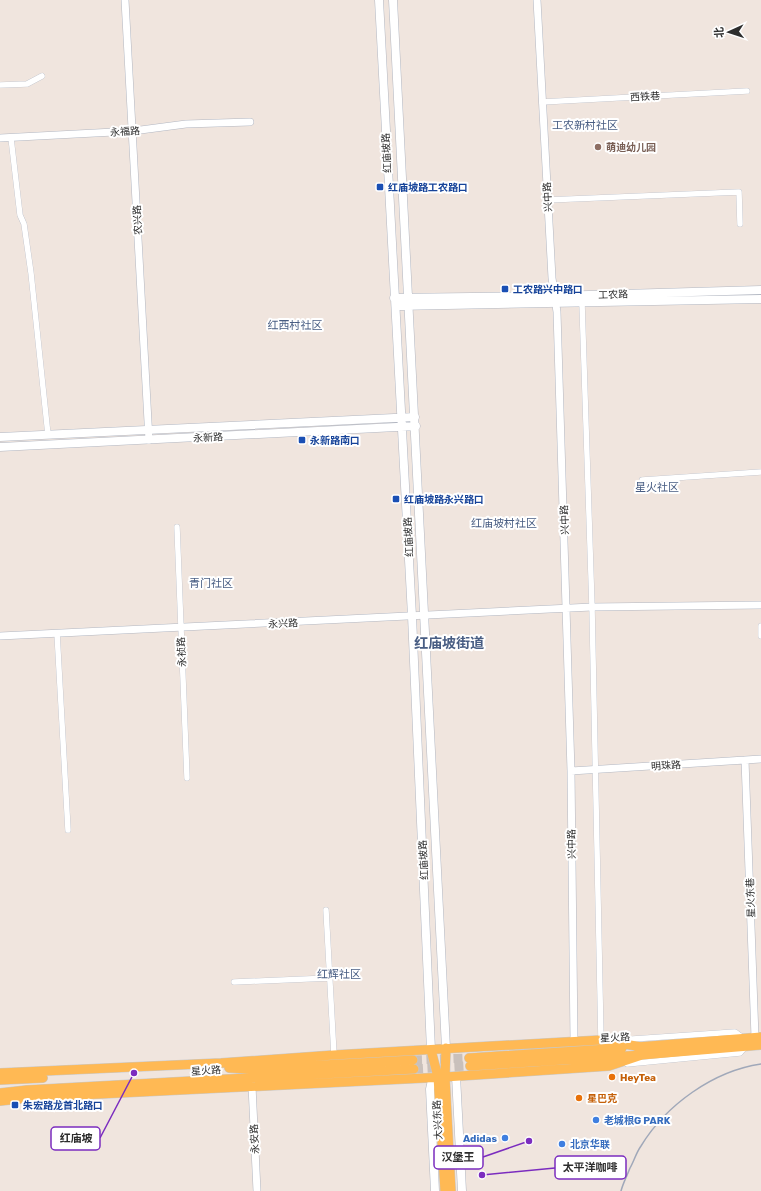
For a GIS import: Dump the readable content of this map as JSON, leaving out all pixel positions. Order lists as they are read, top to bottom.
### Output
{
  "streets": {
    "main road": [
      "红庙坡路",
      "工农路",
      "永新路",
      "星火路",
      "大兴东路"
    ],
    "street": [
      "西铁巷",
      "永福路",
      "兴中路",
      "农兴路",
      "永兴路",
      "永祯路",
      "明珠路",
      "星火东巷",
      "永安路"
    ]
  },
  "crossings": [
    ["西铁巷", "兴中路"],
    ["永福路", "农兴路"],
    ["红庙坡路", "工农路"],
    ["红庙坡路", "永新路"],
    ["红庙坡路", "永兴路"],
    ["红庙坡路", "大兴东路"],
    ["兴中路", "工农路"],
    ["兴中路", "永兴路"],
    ["兴中路", "明珠路"],
    ["农兴路", "永新路"],
    ["永兴路", "永祯路"],
    ["明珠路", "星火东巷"],
    ["星火东巷", "星火路"]
  ],
  "districts": [
    "工农新村社区",
    "红西村社区",
    "星火社区",
    "红庙坡村社区",
    "青门社区",
    "红庙坡街道",
    "红辉社区"
  ],
  "places": {
    "other": [
      "萌迪幼儿园",
      "红庙坡",
      "HeyTea",
      "星巴克",
      "老城根G PARK",
      "Adidas",
      "汉堡王",
      "北京华联",
      "太平洋咖啡"
    ],
    "transit": [
      "红庙坡路工农路口",
      "工农路兴中路口",
      "永新路南口",
      "红庙坡路永兴路口",
      "朱宏路龙首北路口"
    ]
  },
  "north": "left"
}
